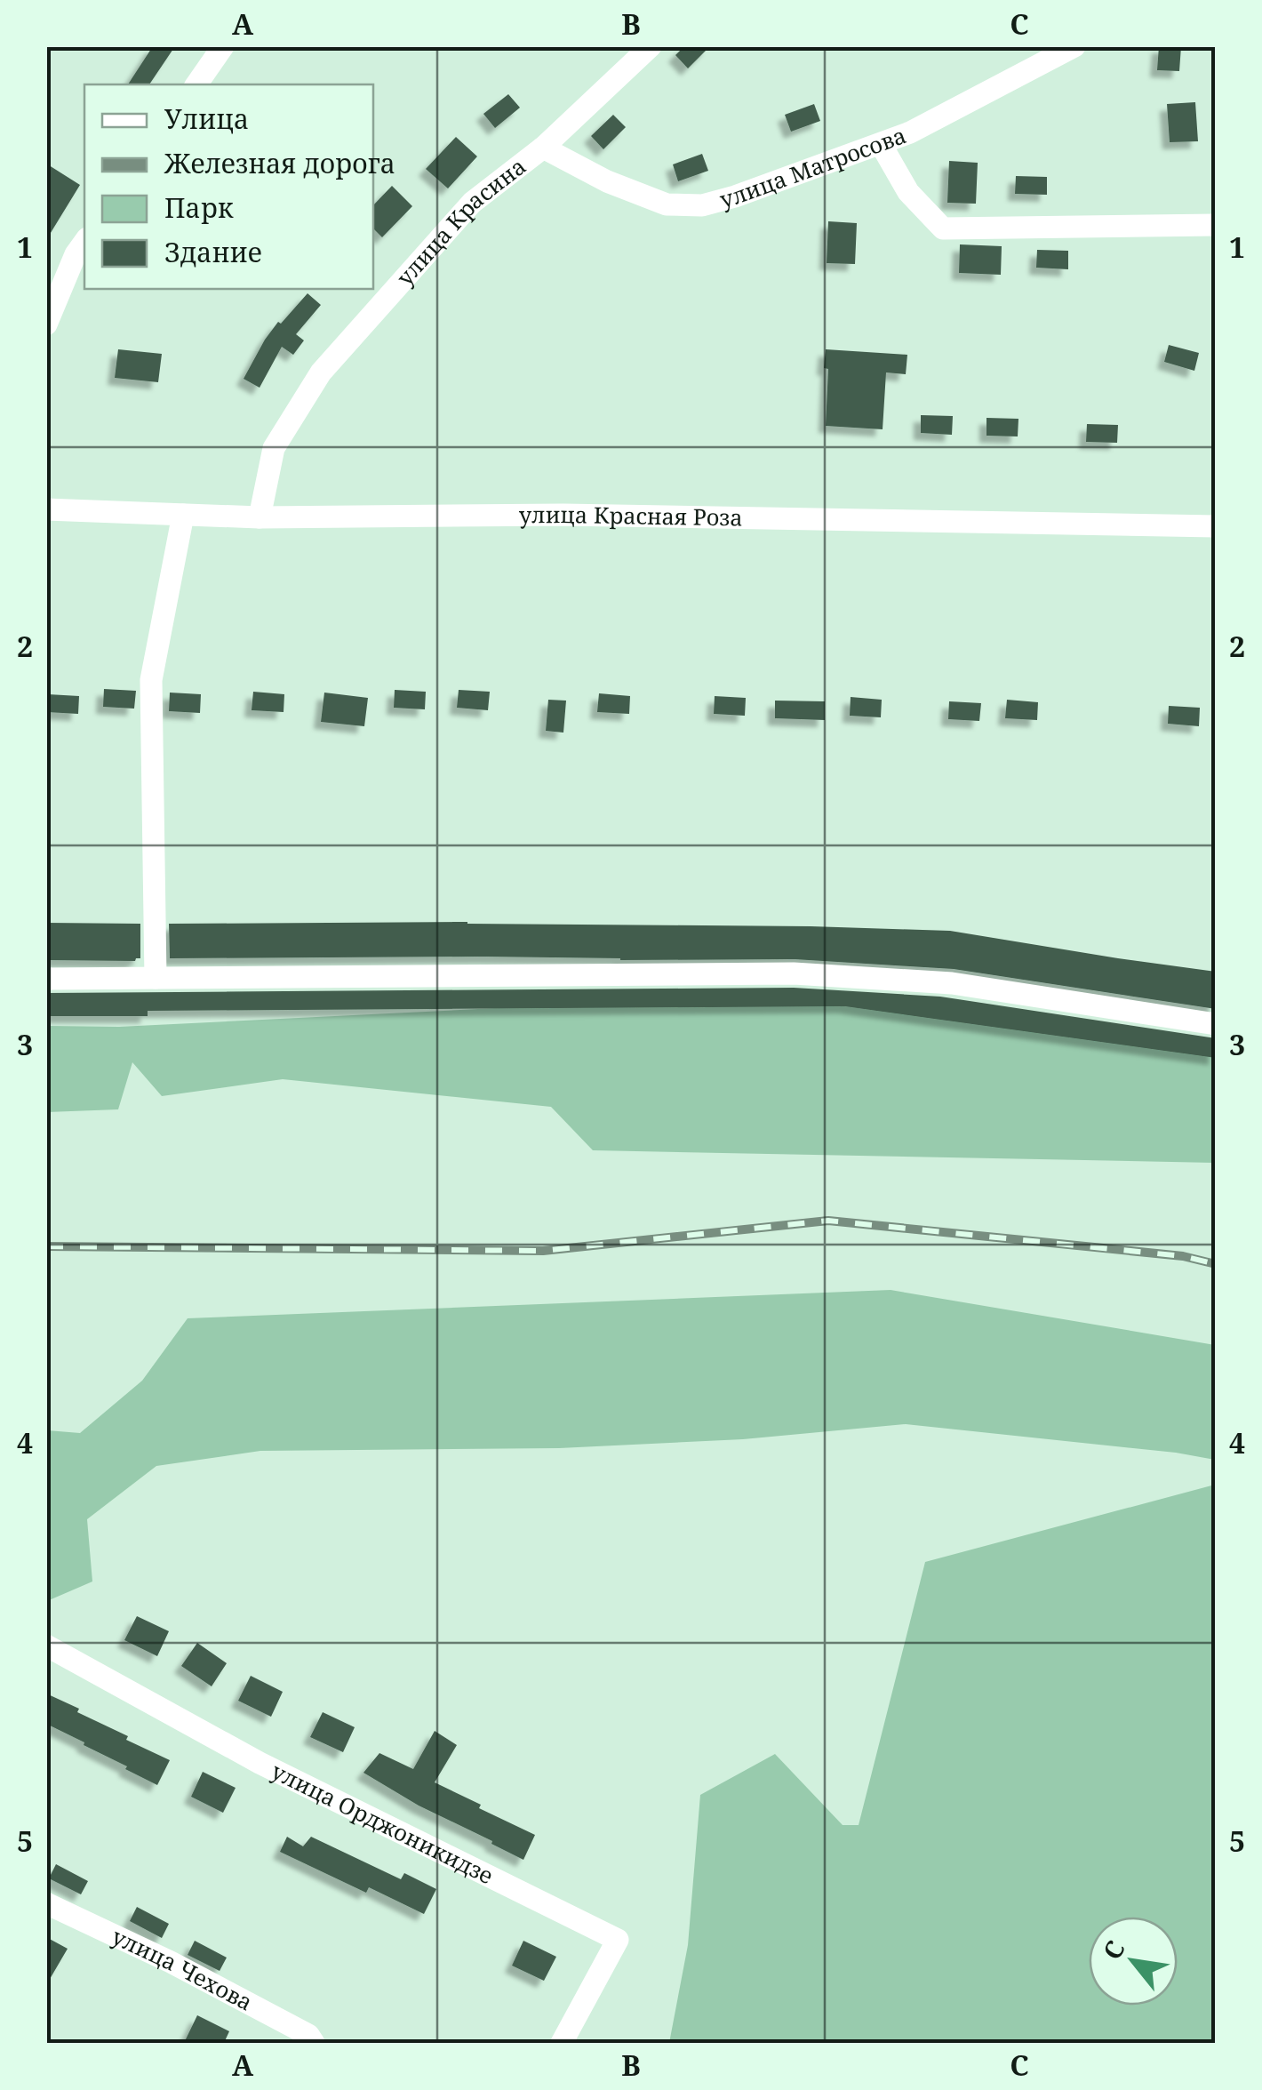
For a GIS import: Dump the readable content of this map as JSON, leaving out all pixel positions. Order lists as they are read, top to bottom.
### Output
{
  "streets": {
    "street": [
      "улица Матросова",
      "улица Красина",
      "улица Красная Роза",
      "улица Орджоникидзе",
      "улица Чехова"
    ]
  },
  "crossings": [
    ["улица Матросова", "улица Красина"],
    ["улица Красина", "улица Красная Роза"]
  ],
  "legend": [
    "Улица",
    "Железная дорога",
    "Парк",
    "Здание"
  ],
  "north": "top left",
  "grid": {
    "columns": ["A", "B", "C"],
    "rows": [
      "1",
      "2",
      "3",
      "4",
      "5"
    ]
  }
}
